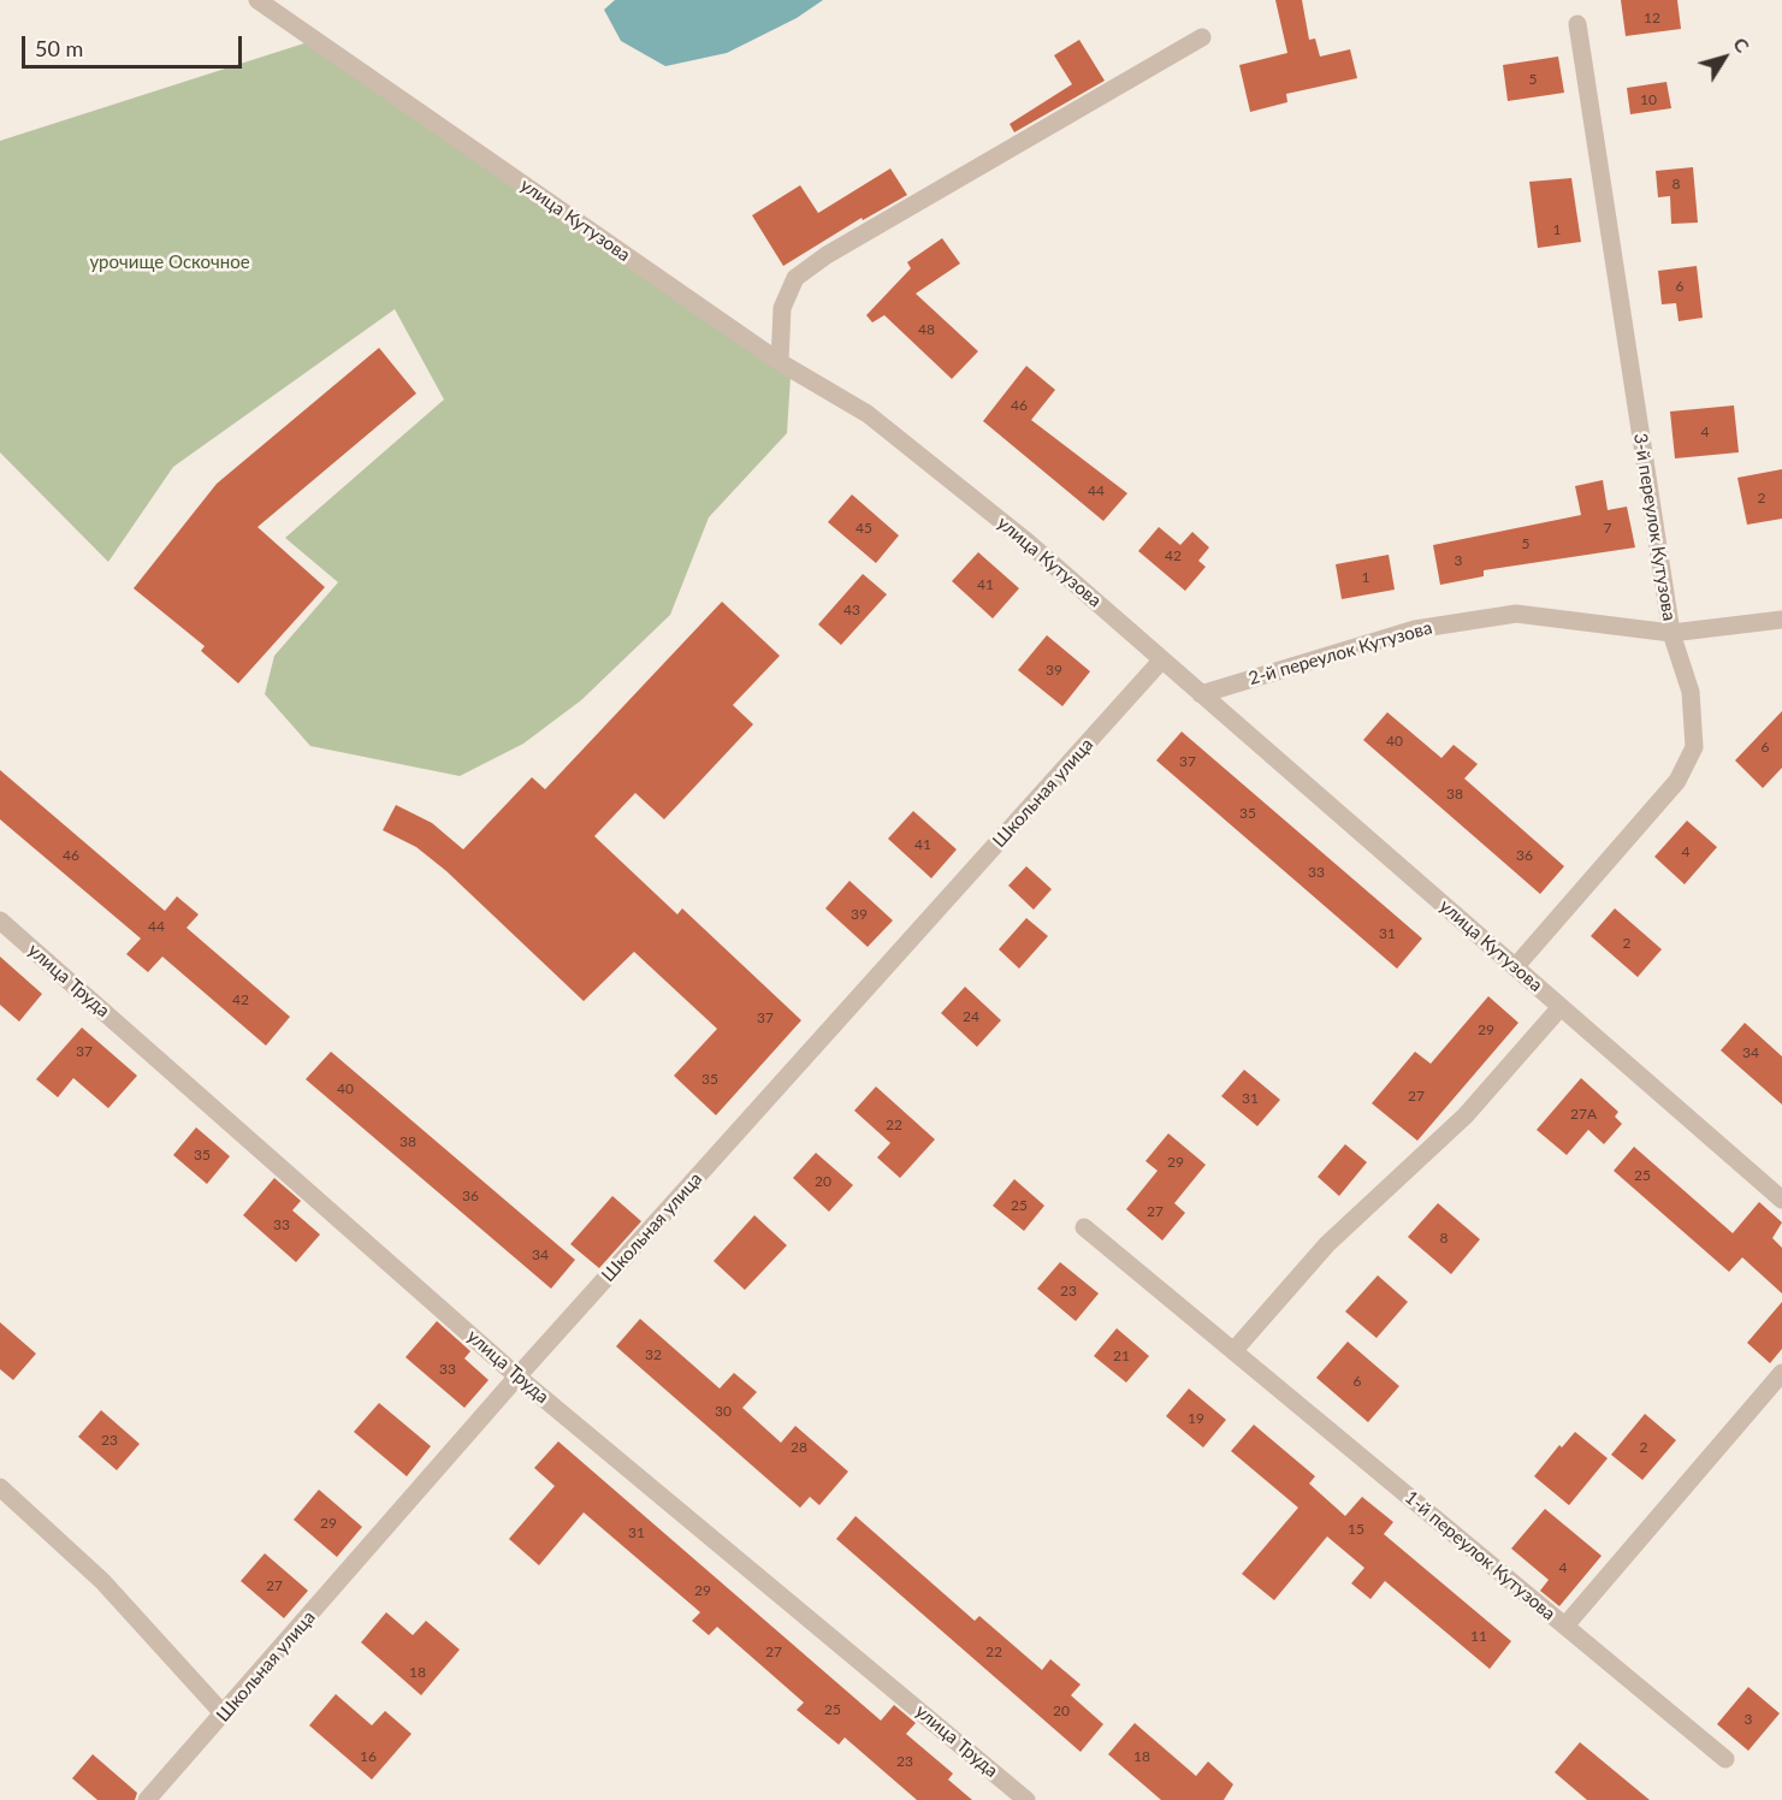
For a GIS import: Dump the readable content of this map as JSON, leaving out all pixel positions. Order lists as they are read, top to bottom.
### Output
{
  "streets": {
    "street": [
      "улица Кутузова",
      "3-й переулок Кутузова",
      "2-й переулок Кутузова",
      "Школьная улица",
      "улица Труда",
      "1-й переулок Кутузова"
    ]
  },
  "crossings": [
    ["улица Кутузова", "3-й переулок Кутузова"],
    ["улица Кутузова", "2-й переулок Кутузова"],
    ["улица Кутузова", "Школьная улица"],
    ["3-й переулок Кутузова", "2-й переулок Кутузова"],
    ["Школьная улица", "улица Труда"]
  ],
  "parks": ["урочище Оскочное"],
  "house_numbers": [
    "12",
    "5",
    "10",
    "8",
    "1",
    "6",
    "48",
    "46",
    "4",
    "44",
    "2",
    "45",
    "7",
    "5",
    "42",
    "3",
    "1",
    "41",
    "43",
    "39",
    "40",
    "6",
    "37",
    "38",
    "35",
    "41",
    "4",
    "46",
    "36",
    "33",
    "39",
    "44",
    "31",
    "2",
    "42",
    "24",
    "37",
    "29",
    "37",
    "34",
    "35",
    "40",
    "27",
    "31",
    "27А",
    "22",
    "38",
    "35",
    "29",
    "25",
    "20",
    "36",
    "25",
    "27",
    "33",
    "8",
    "34",
    "23",
    "32",
    "21",
    "33",
    "6",
    "30",
    "19",
    "23",
    "28",
    "2",
    "29",
    "15",
    "31",
    "4",
    "27",
    "29",
    "11",
    "27",
    "22",
    "18",
    "25",
    "20",
    "3",
    "16",
    "18",
    "23"
  ],
  "scale_bar": "50 m",
  "north": "top right"
}
